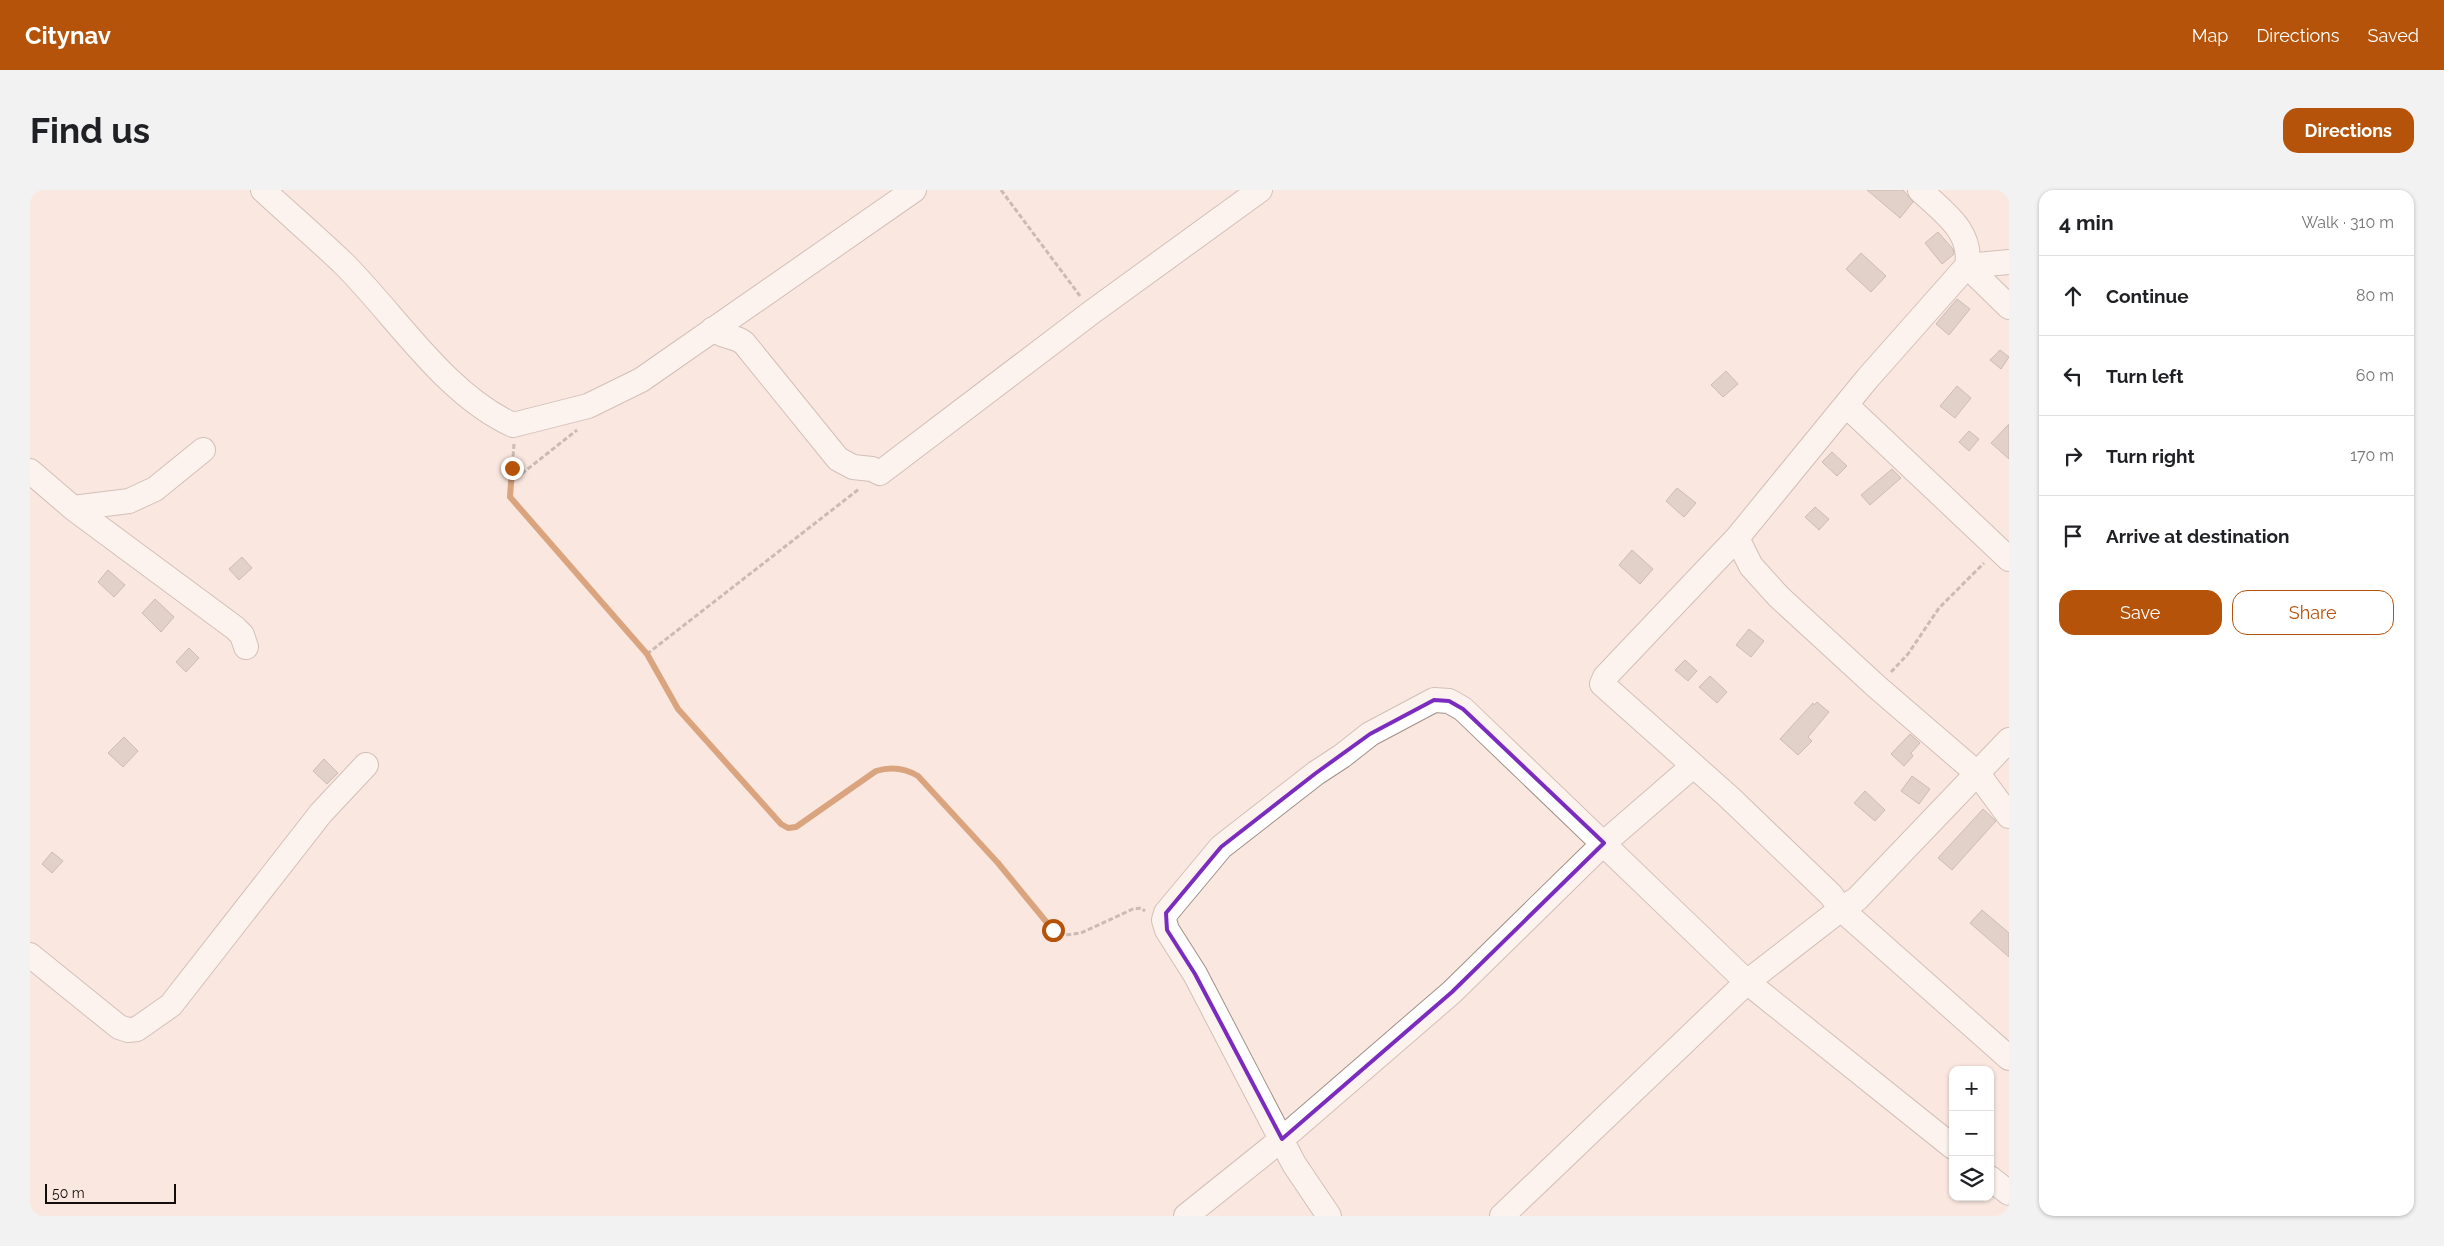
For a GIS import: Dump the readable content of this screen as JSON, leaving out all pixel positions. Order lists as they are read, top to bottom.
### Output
{
  "scale_bar": "50 m",
  "page": {
    "header": "Citynav",
    "nav": ["Map", "Directions", "Saved"],
    "buttons": [
      "Directions",
      ["Save", "Share"]
    ],
    "title": "Find us",
    "heading": ["4 min", "Walk · 310 m"],
    "list": [
      ["Continue", "80 m"],
      ["Turn left", "60 m"],
      ["Turn right", "170 m"],
      "Arrive at destination"
    ],
    "map_buttons": ["+", "−"],
    "scale": "50 m"
  }
}
